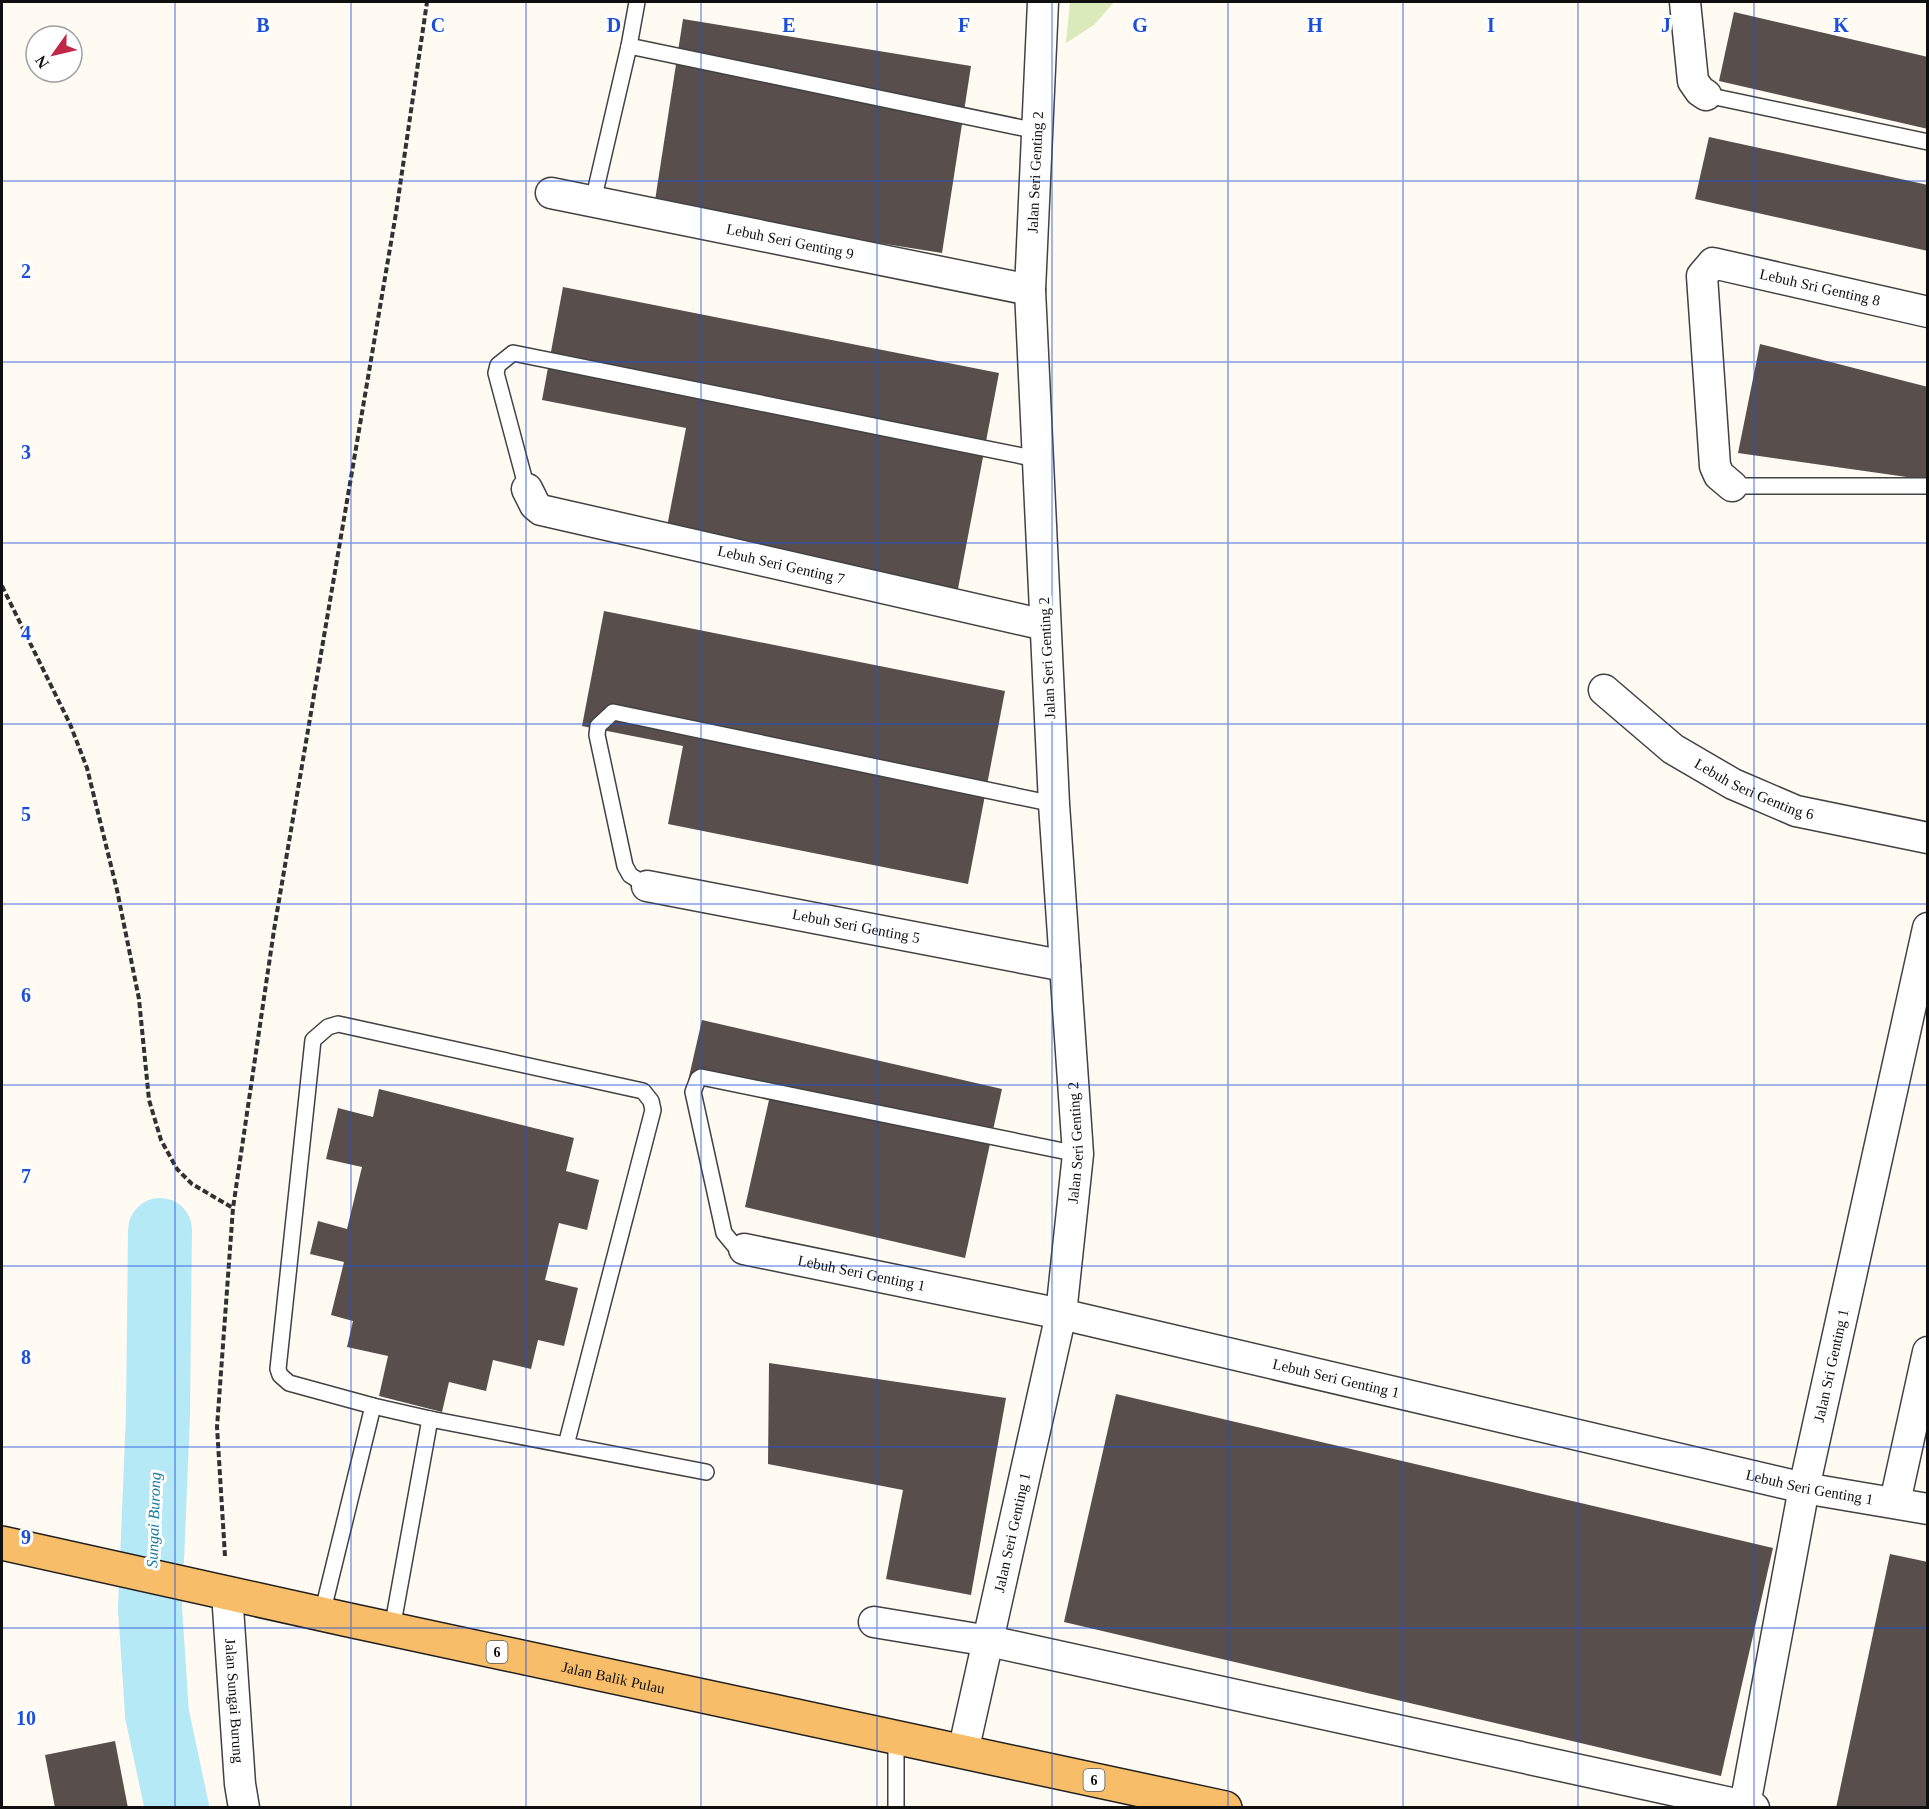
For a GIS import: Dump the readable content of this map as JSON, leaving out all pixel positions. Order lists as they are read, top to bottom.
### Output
{
  "streets": {
    "main road": ["6", "Jalan Balik Pulau"],
    "street": [
      "Jalan Seri Genting 2",
      "Lebuh Seri Genting 9",
      "Lebuh Sri Genting 8",
      "Lebuh Seri Genting 7",
      "Lebuh Seri Genting 6",
      "Lebuh Seri Genting 5",
      "Lebuh Seri Genting 1",
      "Jalan Sri Genting 1",
      "Jalan Seri Genting 1",
      "Jalan Sungai Burung"
    ]
  },
  "crossings": [
    ["Jalan Seri Genting 2", "Lebuh Seri Genting 9"],
    ["Jalan Seri Genting 2", "Lebuh Seri Genting 7"],
    ["Jalan Seri Genting 2", "Lebuh Seri Genting 5"],
    ["Jalan Seri Genting 2", "Lebuh Seri Genting 1"],
    ["Jalan Seri Genting 2", "Jalan Seri Genting 1"],
    ["Lebuh Seri Genting 1", "Jalan Sri Genting 1"],
    ["Lebuh Seri Genting 1", "Jalan Seri Genting 1"],
    ["Jalan Seri Genting 1", "Jalan Balik Pulau"],
    ["Jalan Balik Pulau", "Jalan Sungai Burung"]
  ],
  "water": ["Sungai Burong"],
  "north": "bottom left",
  "grid": {
    "columns": [
      "B",
      "C",
      "D",
      "E",
      "F",
      "G",
      "H",
      "I",
      "J",
      "K"
    ],
    "rows": [
      "2",
      "3",
      "4",
      "5",
      "6",
      "7",
      "8",
      "9",
      "10"
    ]
  }
}
